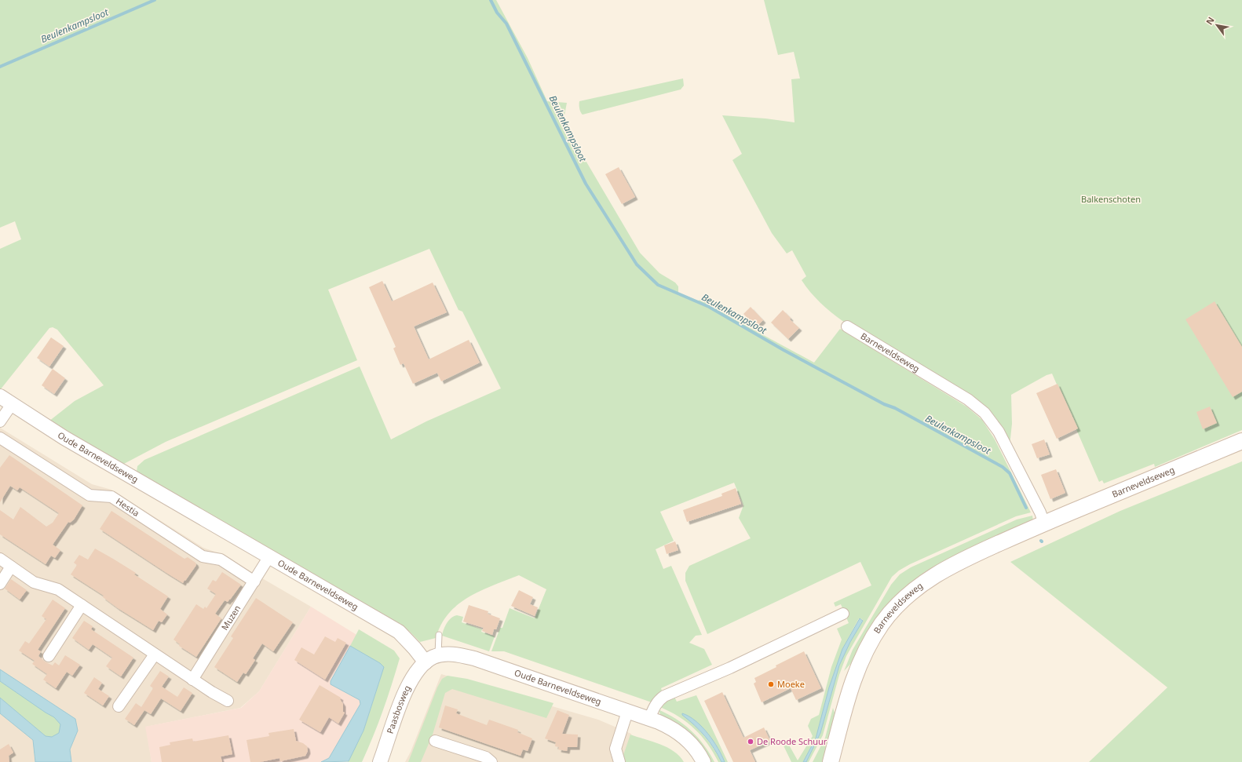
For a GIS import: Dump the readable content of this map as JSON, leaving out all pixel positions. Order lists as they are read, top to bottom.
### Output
{
  "streets": {
    "main road": ["Barneveldseweg"],
    "street": [
      "Oude Barneveldseweg",
      "Hestia",
      "Muzen",
      "Paasbosweg"
    ]
  },
  "crossings": [
    ["Oude Barneveldseweg", "Muzen"],
    ["Oude Barneveldseweg", "Paasbosweg"],
    ["Hestia", "Muzen"]
  ],
  "water": ["Beulenkampsloot"],
  "parks": ["Balkenschoten"],
  "places": ["Moeke", "De Roode Schuur"],
  "north": "top left"
}
